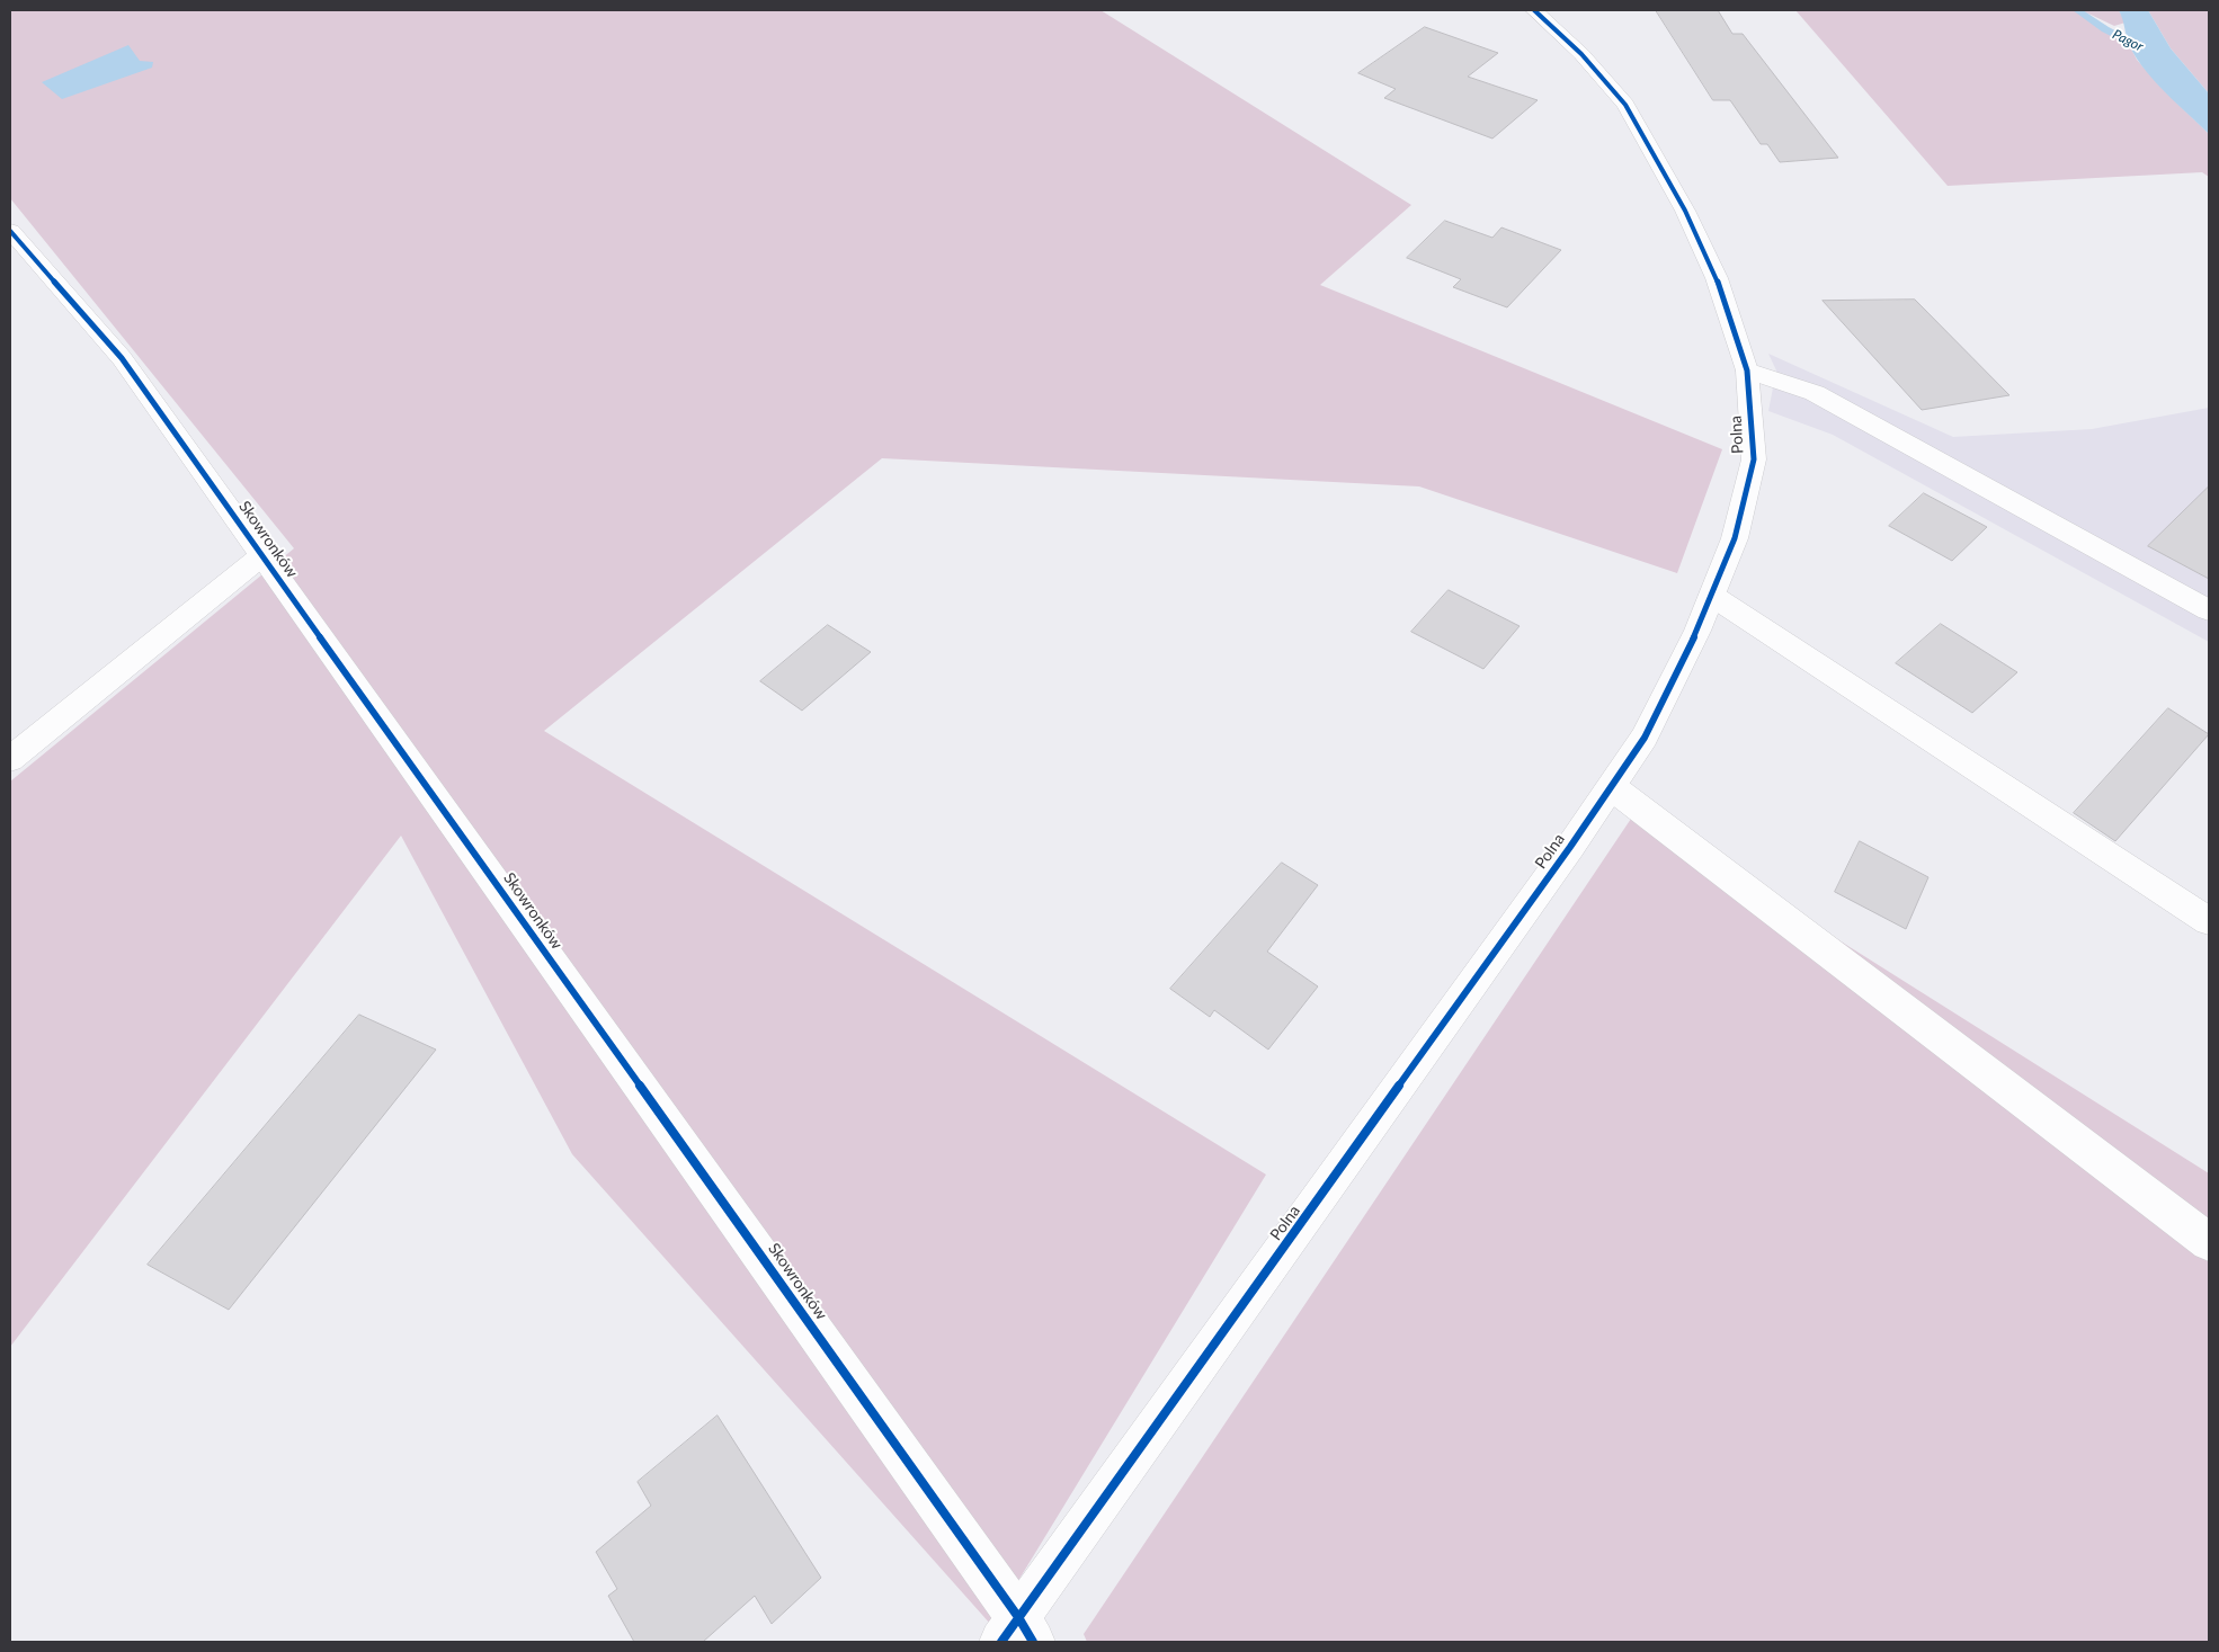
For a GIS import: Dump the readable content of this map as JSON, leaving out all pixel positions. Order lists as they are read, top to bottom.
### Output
{
  "streets": {
    "street": ["Polna", "Skowronków"]
  },
  "crossings": [
    ["Polna", "Skowronków"]
  ],
  "water": ["Pagor"]
}
